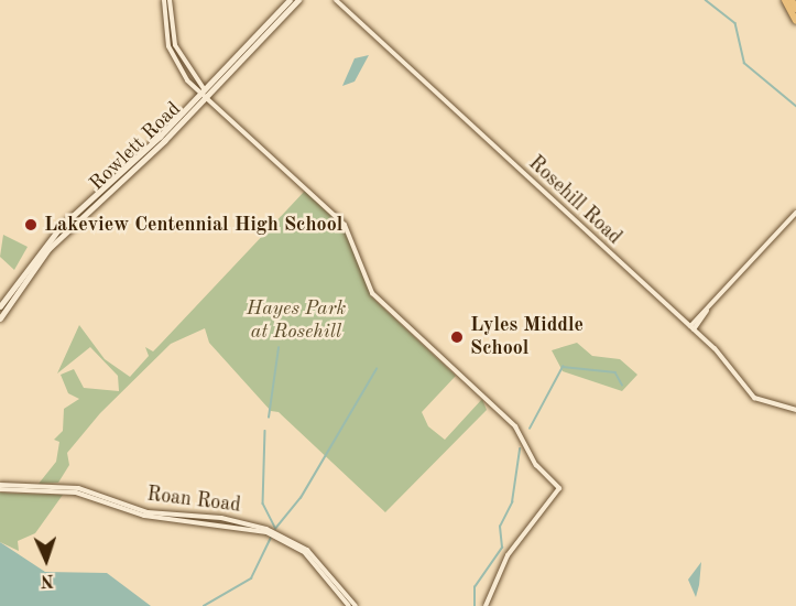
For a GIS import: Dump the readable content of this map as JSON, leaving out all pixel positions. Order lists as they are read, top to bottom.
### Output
{
  "streets": {
    "main road": ["Rowlett Road"],
    "street": ["Rosehill Road", "Roan Road"]
  },
  "parks": ["Hayes Park at Rosehill"],
  "places": ["Lakeview Centennial High School", "Lyles Middle School"],
  "north": "bottom"
}
